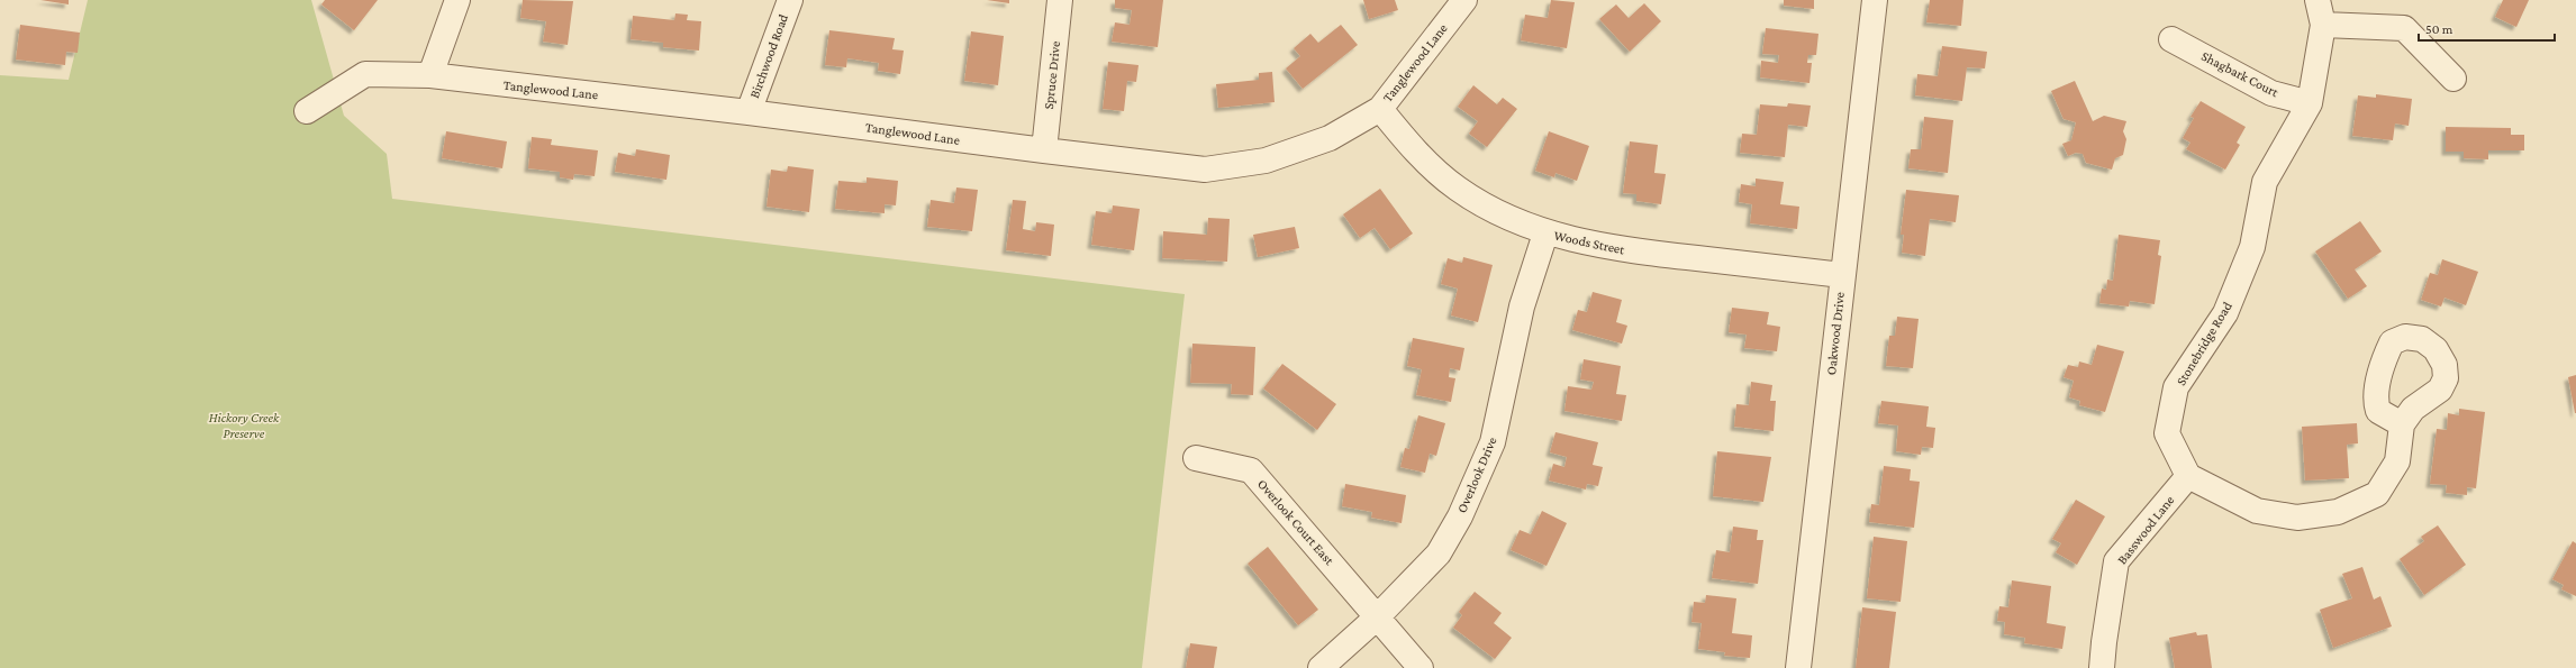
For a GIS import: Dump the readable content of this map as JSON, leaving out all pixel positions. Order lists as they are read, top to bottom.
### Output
{
  "streets": {
    "street": [
      "Birchwood Road",
      "Tanglewood Lane",
      "Shagbark Court",
      "Spruce Drive",
      "Woods Street",
      "Oakwood Drive",
      "Stonebridge Road",
      "Overlook Drive",
      "Overlook Court East",
      "Basswood Lane"
    ]
  },
  "crossings": [
    ["Birchwood Road", "Tanglewood Lane"],
    ["Tanglewood Lane", "Spruce Drive"],
    ["Tanglewood Lane", "Woods Street"],
    ["Shagbark Court", "Stonebridge Road"],
    ["Woods Street", "Oakwood Drive"],
    ["Woods Street", "Overlook Drive"],
    ["Stonebridge Road", "Basswood Lane"],
    ["Overlook Drive", "Overlook Court East"]
  ],
  "parks": ["Hickory Creek Preserve"],
  "scale_bar": "50 m"
}
